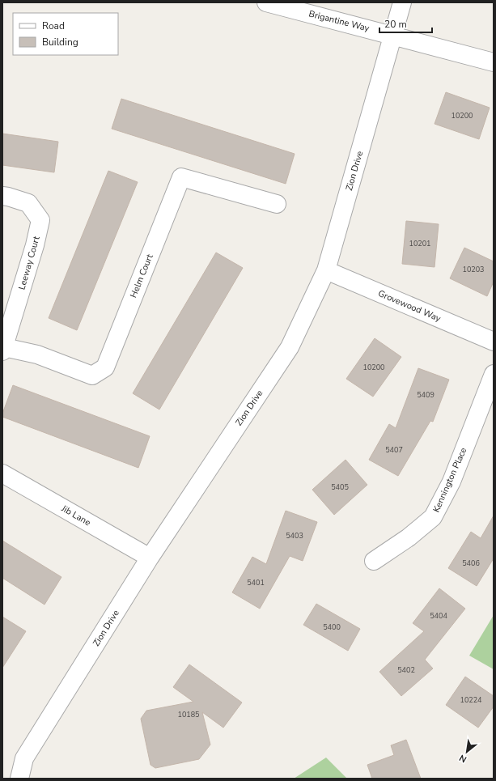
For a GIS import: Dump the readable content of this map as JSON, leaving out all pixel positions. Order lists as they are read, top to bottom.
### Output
{
  "streets": {
    "street": [
      "Brigantine Way",
      "Zion Drive",
      "Leeway Court",
      "Helm Court",
      "Grovewood Way",
      "Kennington Place",
      "Jib Lane"
    ]
  },
  "crossings": [
    ["Brigantine Way", "Zion Drive"],
    ["Zion Drive", "Grovewood Way"],
    ["Zion Drive", "Jib Lane"],
    ["Leeway Court", "Helm Court"]
  ],
  "house_numbers": [
    "10200",
    "10201",
    "10203",
    "10200",
    "5409",
    "5407",
    "5405",
    "5403",
    "5406",
    "5401",
    "5404",
    "5400",
    "5402",
    "10224",
    "10185"
  ],
  "legend": ["Road", "Building"],
  "scale_bar": "20 m",
  "north": "bottom left"
}
